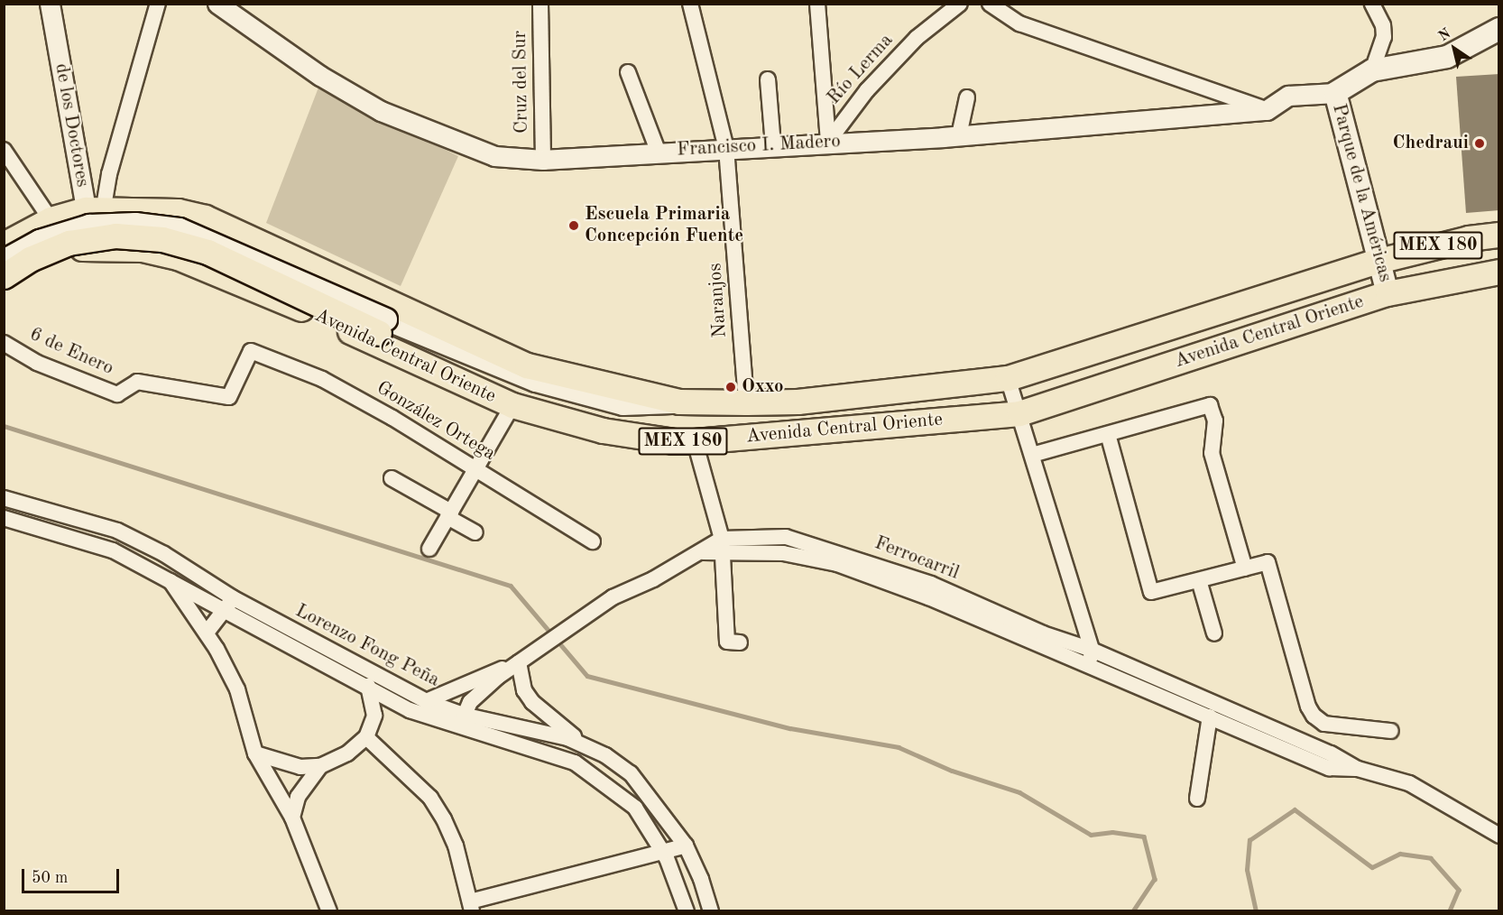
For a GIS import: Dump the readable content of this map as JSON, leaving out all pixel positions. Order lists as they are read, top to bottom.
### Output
{
  "streets": {
    "main road": ["Parque de la Américas", "MEX 180", "Avenida Central Oriente"],
    "street": [
      "Río Lerma",
      "Cruz del Sur",
      "de los Doctores",
      "Francisco I. Madero",
      "Naranjos",
      "6 de Enero",
      "González Ortega",
      "Ferrocarril",
      "Lorenzo Fong Peña"
    ]
  },
  "crossings": [
    ["Río Lerma", "Francisco I. Madero"],
    ["Cruz del Sur", "Francisco I. Madero"],
    ["de los Doctores", "Avenida Central Oriente"],
    ["Francisco I. Madero", "Parque de la Américas"],
    ["Francisco I. Madero", "Naranjos"],
    ["Parque de la Américas", "MEX 180"],
    ["Parque de la Américas", "Avenida Central Oriente"],
    ["MEX 180", "Avenida Central Oriente"],
    ["Naranjos", "Avenida Central Oriente"],
    ["6 de Enero", "González Ortega"],
    ["Ferrocarril", "Lorenzo Fong Peña"]
  ],
  "places": ["Chedraui", "Escuela Primaria Concepción Fuente", "Oxxo"],
  "scale_bar": "50 m",
  "north": "top left"
}
